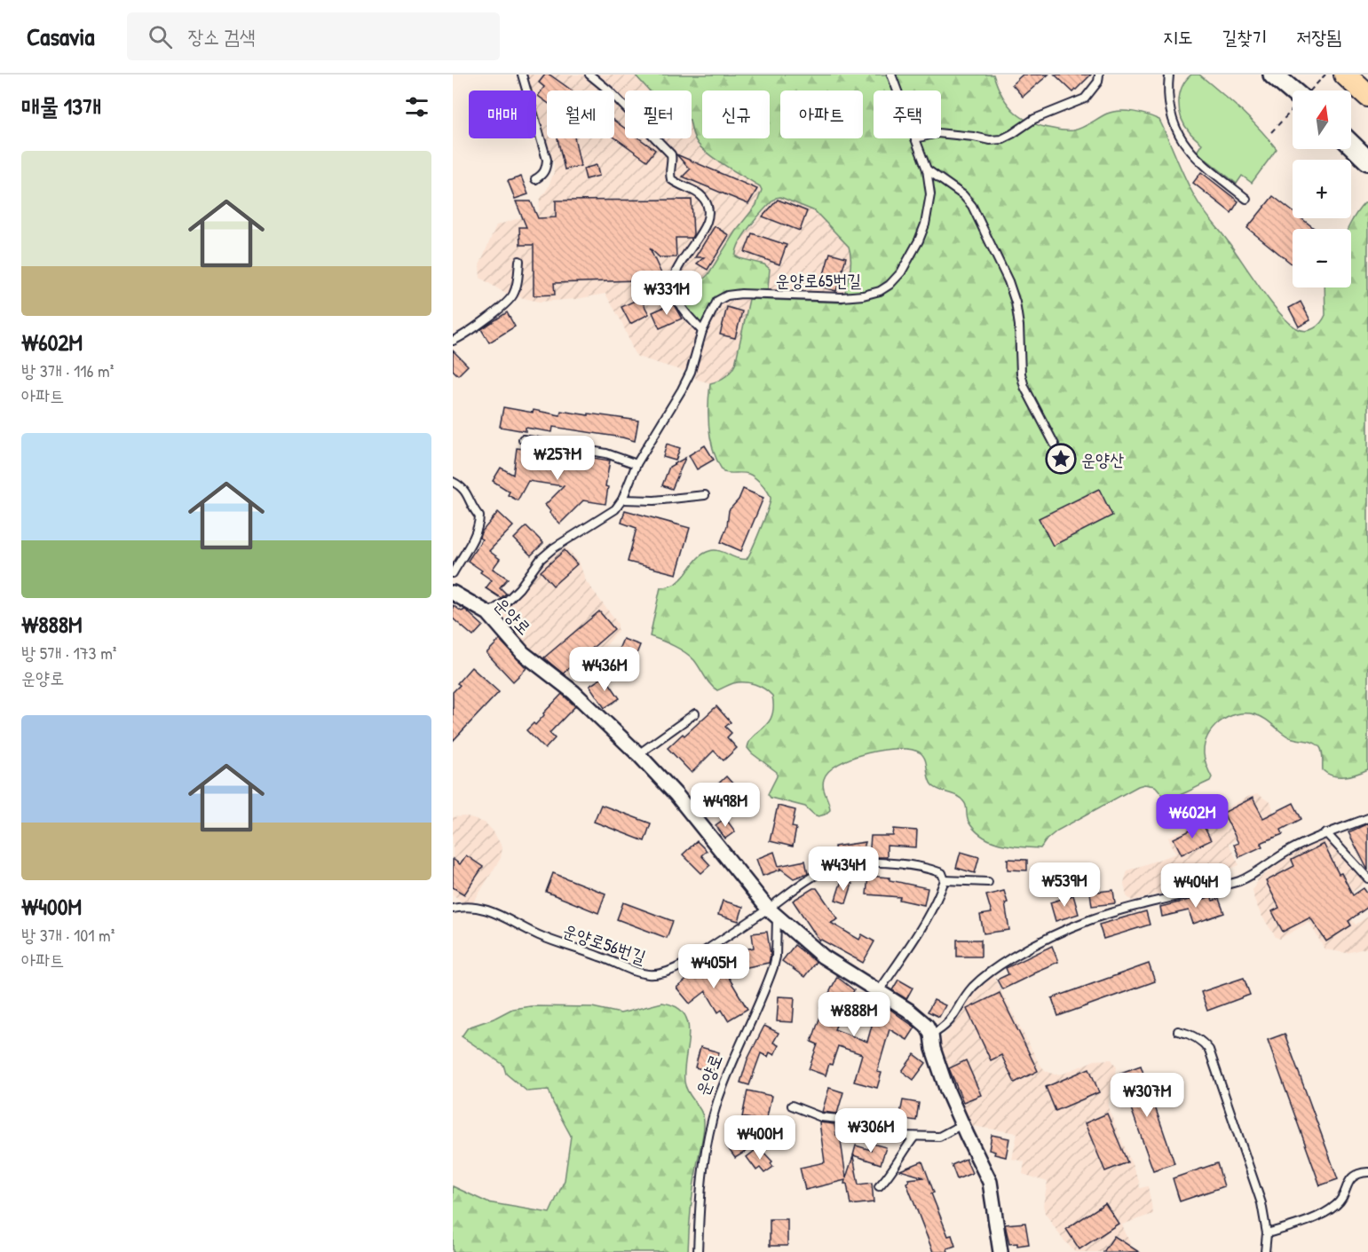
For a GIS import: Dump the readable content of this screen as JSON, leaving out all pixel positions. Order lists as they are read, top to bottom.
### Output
{
  "streets": {
    "street": ["운양로"],
    "lane": ["운양로65번길", "운양로56번길"]
  },
  "crossings": [
    ["운양로65번길", "운양로"],
    ["운양로", "운양로56번길"]
  ],
  "places": {
    "place": ["운양산"]
  },
  "north": "top",
  "page": {
    "header": "Casavia",
    "search": "장소 검색",
    "nav": ["지도", "길찾기", "저장됨"],
    "heading": "매물 13개",
    "map_buttons": ["+", "−"],
    "chip": [
      "매매",
      "월세",
      "필터",
      "신규",
      "아파트",
      "주택"
    ],
    "list": [
      {
        "name": "₩602M",
        "note": "방 3개 · 116 m² · 아파트"
      },
      {
        "name": "₩888M",
        "note": "방 5개 · 173 m² · 운양로"
      },
      {
        "name": "₩400M",
        "note": "방 3개 · 101 m² · 아파트"
      }
    ],
    "price": [
      "₩331M",
      "₩257M",
      "₩436M",
      "₩498M",
      "₩602M",
      "₩434M",
      "₩539M",
      "₩404M",
      "₩405M",
      "₩888M",
      "₩307M",
      "₩306M",
      "₩400M"
    ]
  }
}
